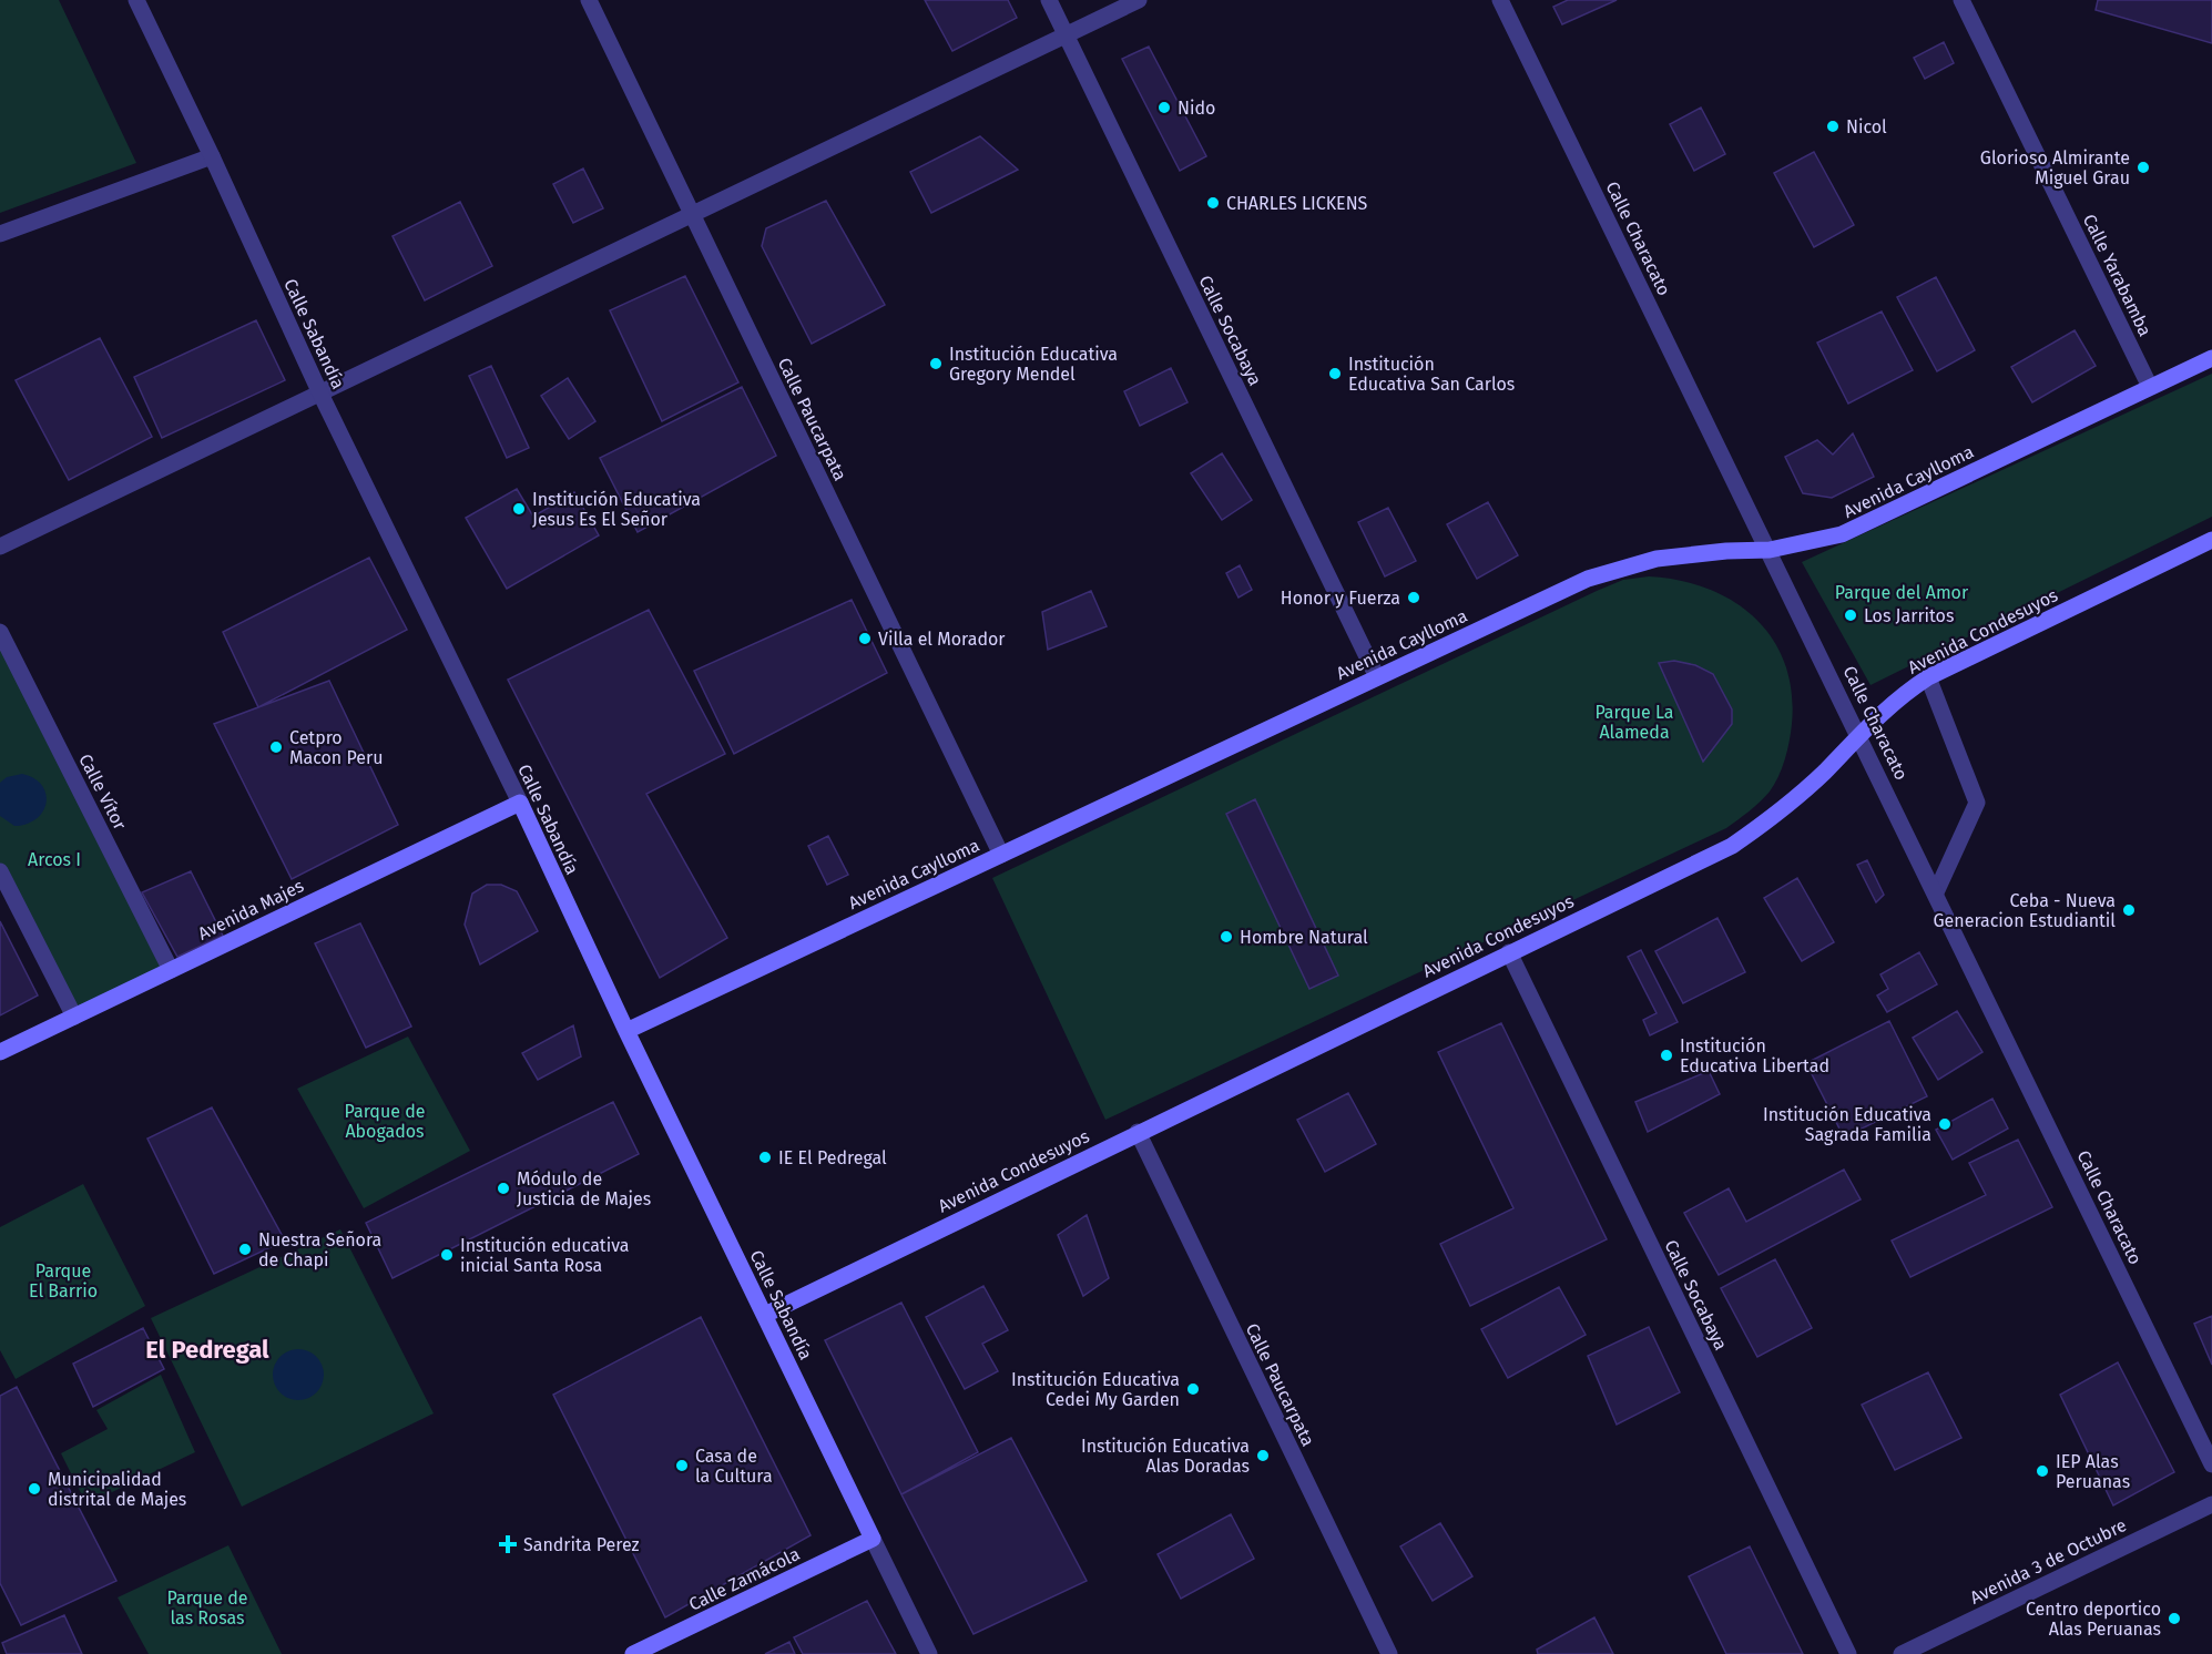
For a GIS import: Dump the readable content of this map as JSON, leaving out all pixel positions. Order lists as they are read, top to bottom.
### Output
{
  "streets": {
    "main road": [
      "Calle Sabandía",
      "Avenida Caylloma",
      "Avenida Condesuyos",
      "Avenida Majes",
      "Calle Zamácola"
    ],
    "street": [
      "Calle Characato",
      "Calle Yarabamba",
      "Calle Socabaya",
      "Calle Paucarpata",
      "Calle Vítor",
      "Avenida 3 de Octubre"
    ]
  },
  "crossings": [
    ["Calle Characato", "Avenida Caylloma"],
    ["Calle Characato", "Avenida Condesuyos"],
    ["Calle Yarabamba", "Avenida Caylloma"],
    ["Calle Socabaya", "Avenida Caylloma"],
    ["Calle Socabaya", "Avenida Condesuyos"],
    ["Calle Sabandía", "Avenida Caylloma"],
    ["Calle Sabandía", "Avenida Condesuyos"],
    ["Calle Sabandía", "Avenida Majes"],
    ["Calle Sabandía", "Calle Zamácola"],
    ["Calle Paucarpata", "Avenida Caylloma"],
    ["Calle Paucarpata", "Avenida Condesuyos"],
    ["Calle Vítor", "Avenida Majes"]
  ],
  "districts": ["El Pedregal"],
  "parks": [
    "Parque del Amor",
    "Parque La Alameda",
    "Arcos I",
    "Parque de Abogados",
    "Parque El Barrio",
    "Parque de las Rosas"
  ],
  "places": {
    "other": [
      "Nido",
      "Nicol",
      "Glorioso Almirante Miguel Grau",
      "CHARLES LICKENS",
      "Institución Educativa Gregory Mendel",
      "Institución Educativa San Carlos",
      "Institución Educativa Jesus Es El Señor",
      "Honor y Fuerza",
      "Los Jarritos",
      "Villa el Morador",
      "Cetpro Macon Peru",
      "Ceba - Nueva Generacion Estudiantil",
      "Hombre Natural",
      "Institución Educativa Libertad",
      "Institución Educativa Sagrada Familia",
      "IE El Pedregal",
      "Módulo de Justicia de Majes",
      "Nuestra Señora de Chapi",
      "Institución educativa inicial Santa Rosa",
      "Institución Educativa Cedei My Garden",
      "Institución Educativa Alas Doradas",
      "Casa de la Cultura",
      "IEP Alas Peruanas",
      "Municipalidad distrital de Majes",
      "Centro deportico Alas Peruanas"
    ],
    "health": ["Sandrita Perez"]
  }
}
